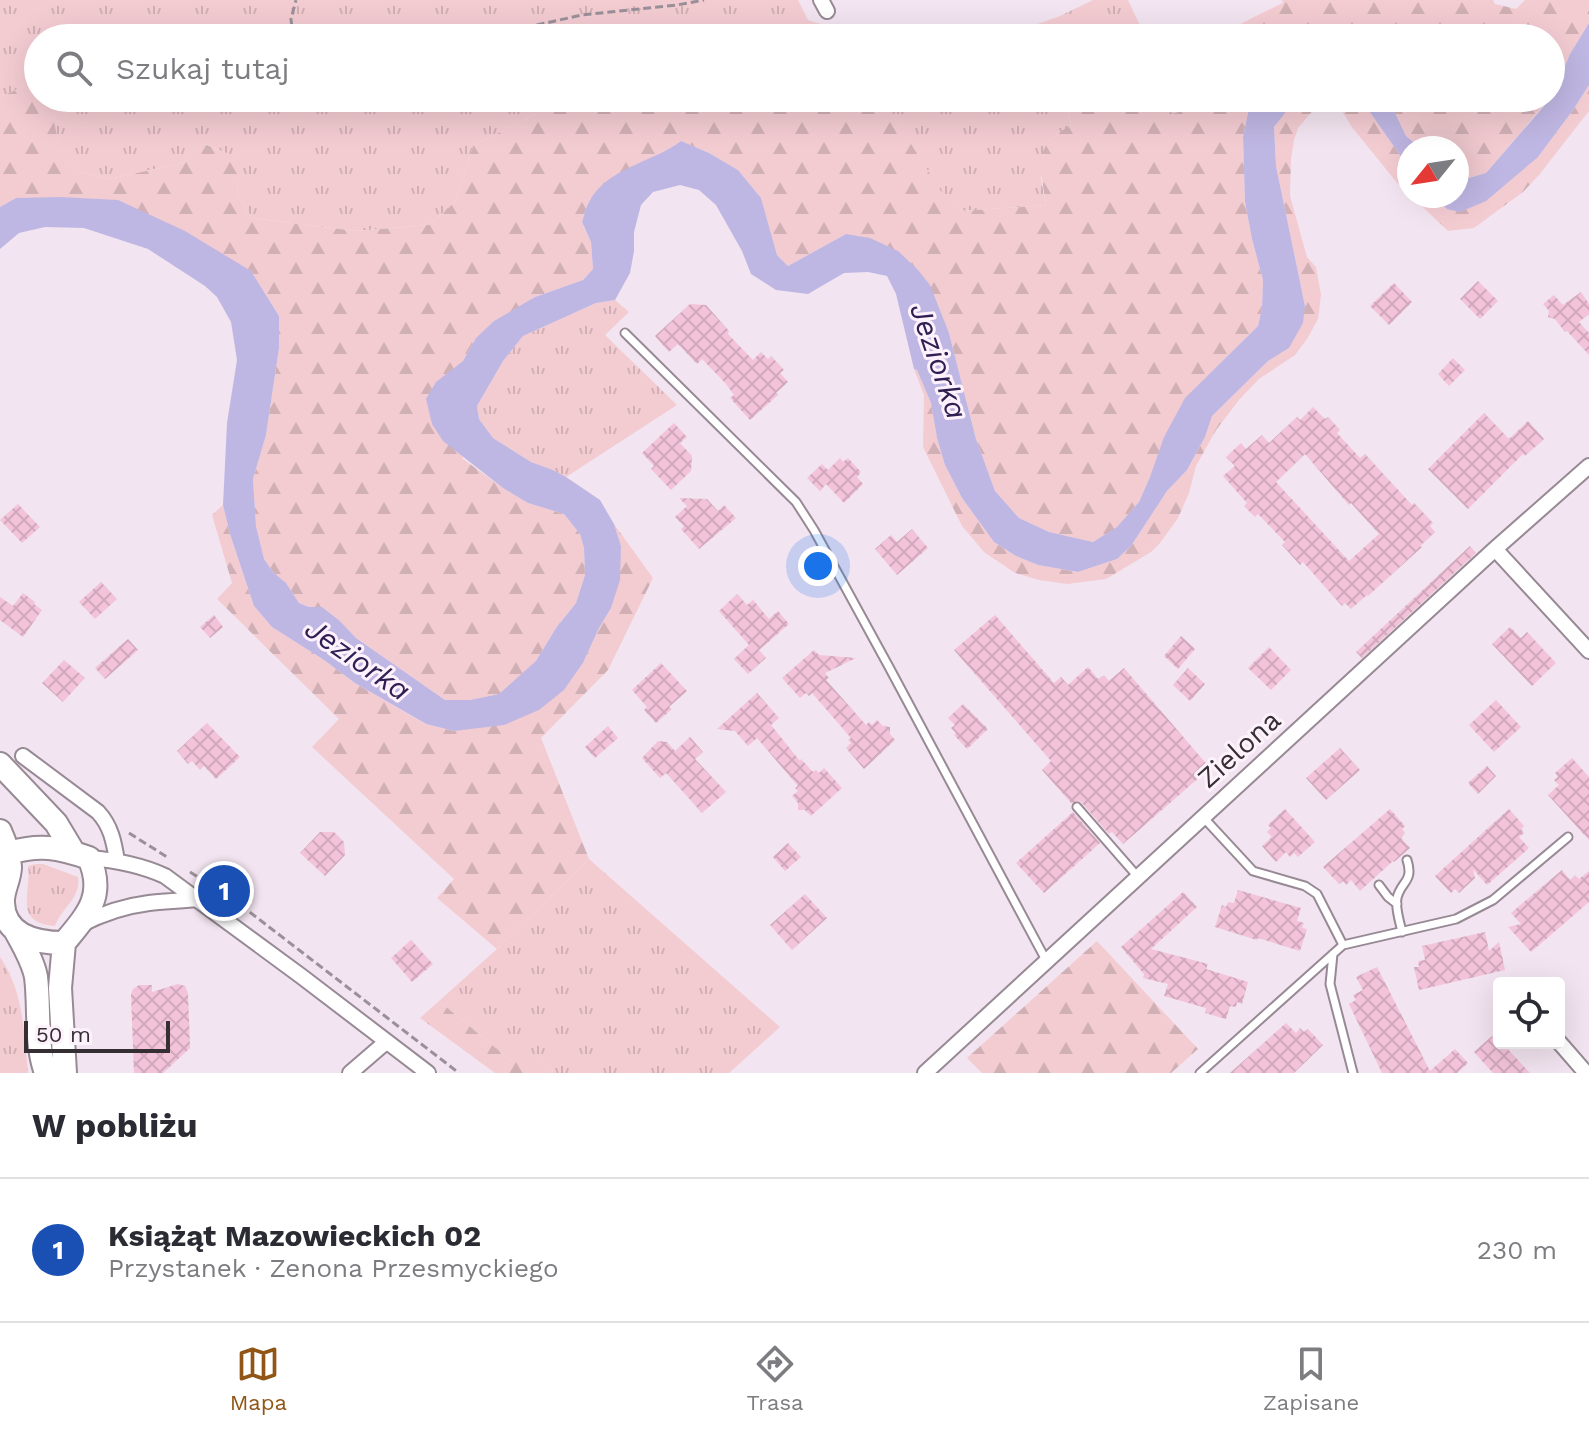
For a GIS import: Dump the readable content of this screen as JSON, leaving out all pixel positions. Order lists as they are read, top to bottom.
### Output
{
  "streets": {
    "street": ["Zielona"]
  },
  "water": ["Jeziorka"],
  "scale_bar": "50 m",
  "north": "bottom left",
  "page": {
    "search": "Szukaj tutaj",
    "pins": "1",
    "scale": "50 m",
    "heading": "W pobliżu",
    "list": [
      {
        "mark": "1",
        "name": "Książąt Mazowieckich 02",
        "note": "Przystanek · Zenona Przesmyckiego",
        "value": "230 m"
      }
    ],
    "nav": ["Mapa", "Trasa", "Zapisane"]
  }
}
